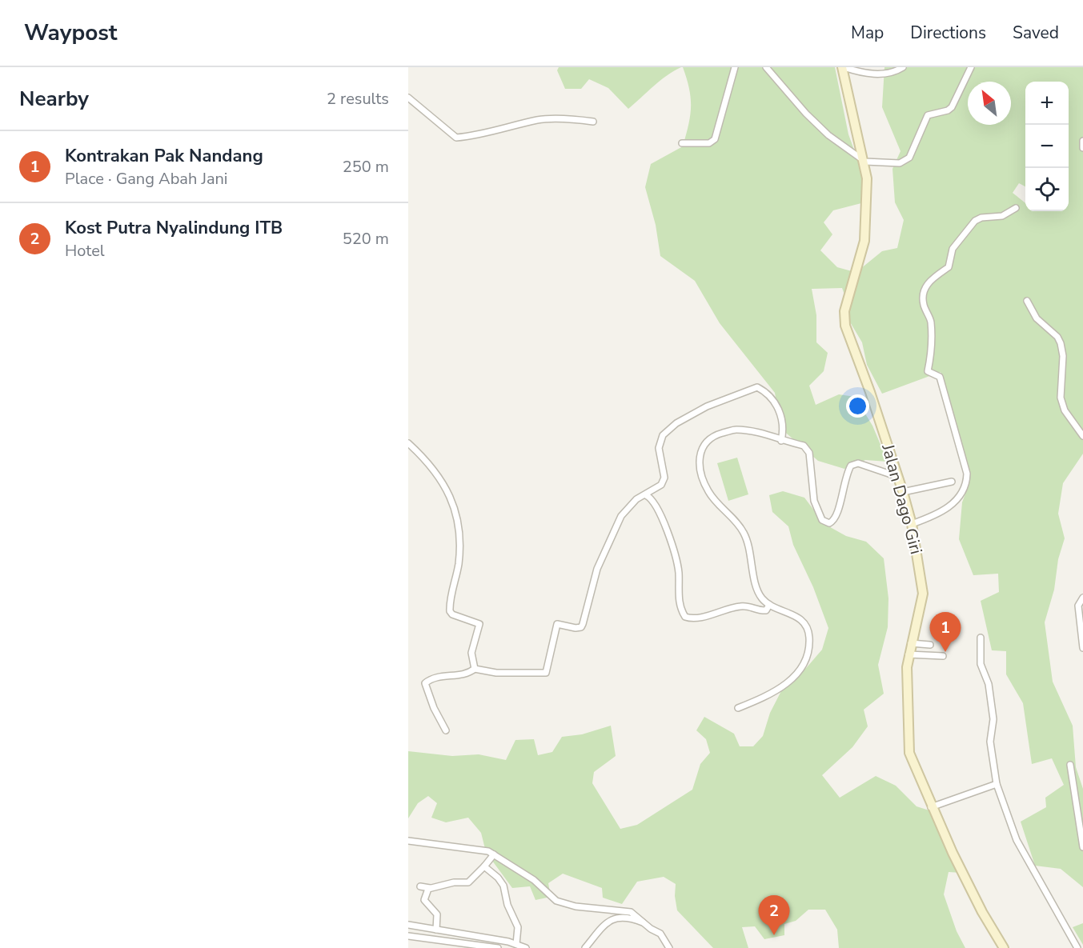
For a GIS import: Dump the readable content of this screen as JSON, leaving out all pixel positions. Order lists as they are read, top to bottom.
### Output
{
  "streets": {
    "main road": ["Jalan Dago Giri"]
  },
  "north": "top left",
  "page": {
    "header": "Waypost",
    "nav": ["Map", "Directions", "Saved"],
    "heading": ["Nearby", "2 results"],
    "map_buttons": ["+", "−"],
    "list": [
      {
        "mark": "1",
        "name": "Kontrakan Pak Nandang",
        "note": "Place · Gang Abah Jani",
        "value": "250 m"
      },
      {
        "mark": "2",
        "name": "Kost Putra Nyalindung ITB",
        "note": "Hotel",
        "value": "520 m"
      }
    ],
    "pins": ["1", "2"]
  }
}
